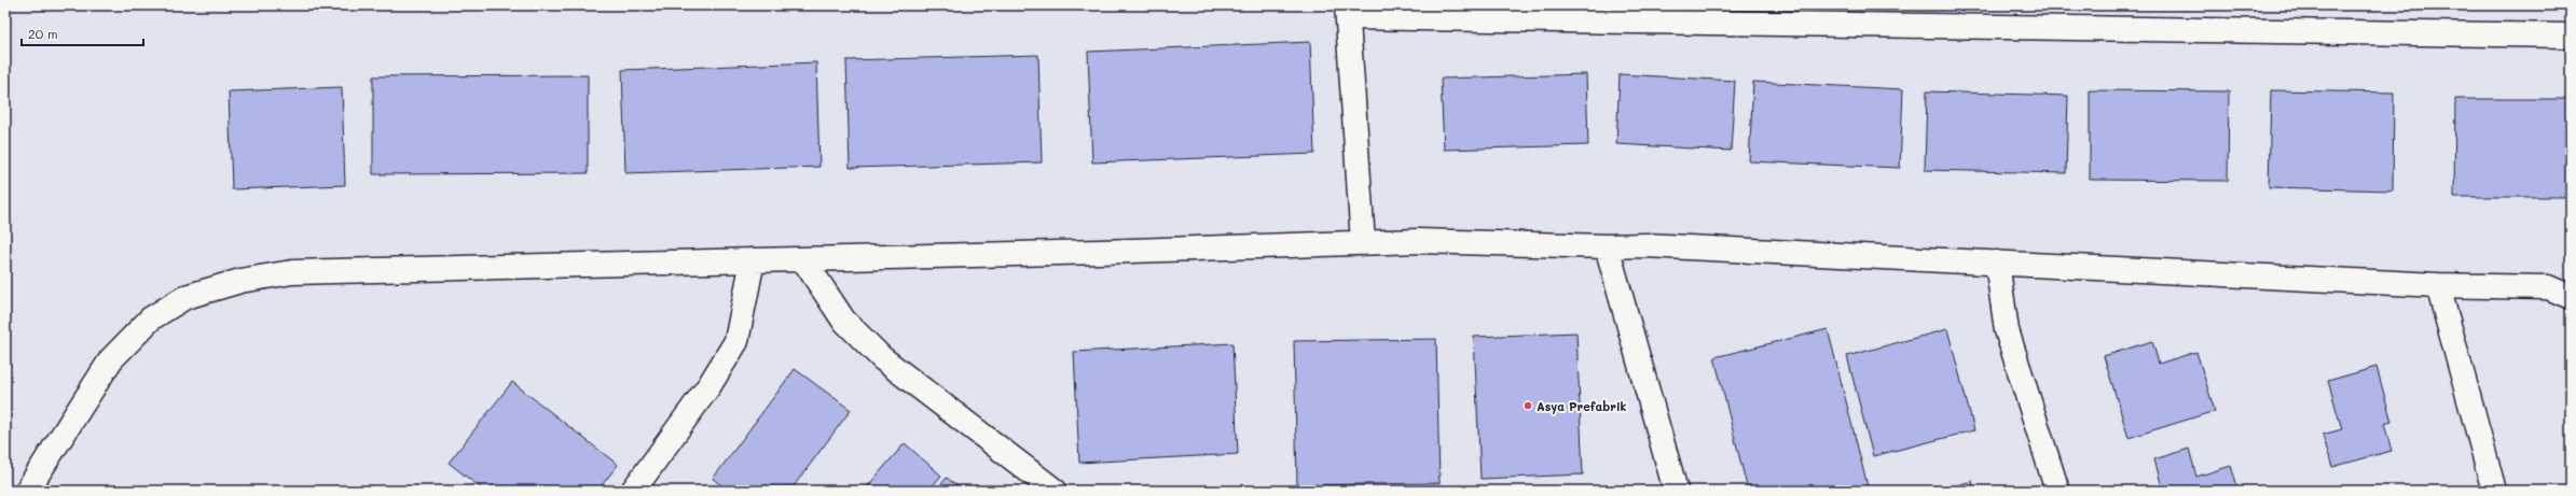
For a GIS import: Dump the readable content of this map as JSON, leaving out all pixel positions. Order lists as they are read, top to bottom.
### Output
{
  "places": ["Asya Prefabrik"],
  "scale_bar": "20 m"
}
